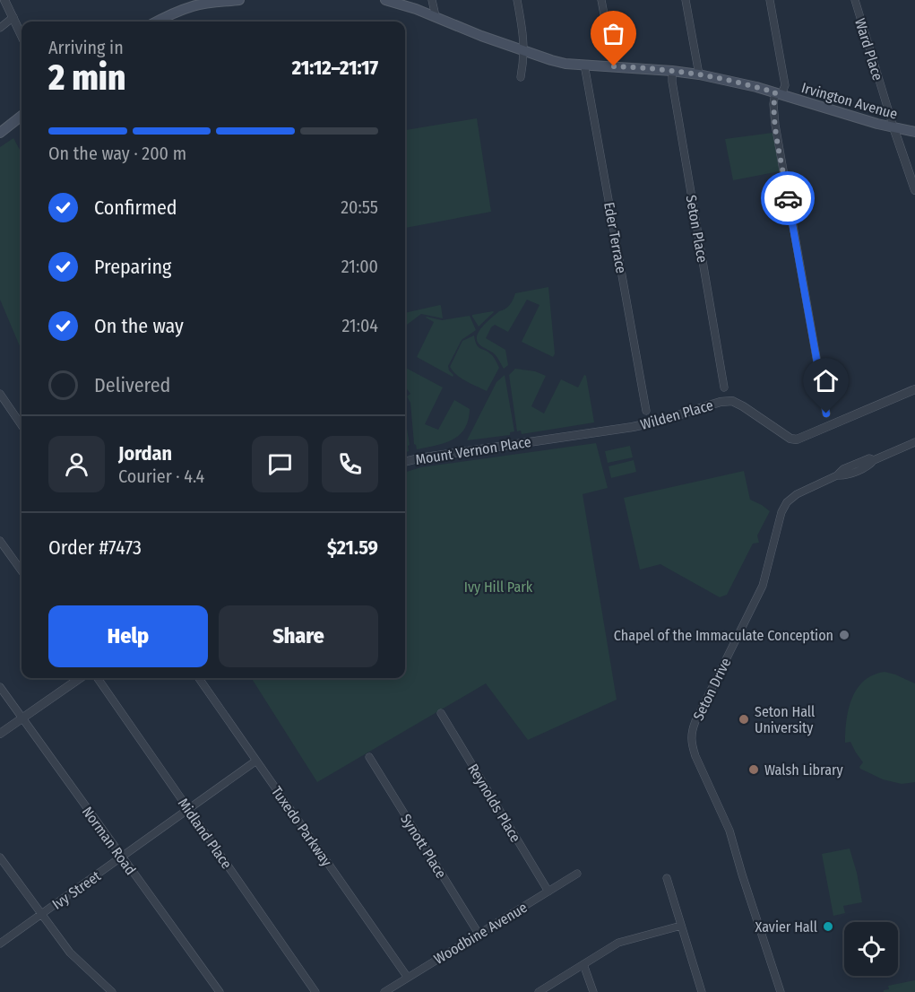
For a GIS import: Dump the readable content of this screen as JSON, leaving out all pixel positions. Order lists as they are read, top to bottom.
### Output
{
  "streets": {
    "main road": ["Irvington Avenue"],
    "street": [
      "Ward Place",
      "Seton Place",
      "Eder Terrace",
      "Wilden Place",
      "Mount Vernon Place",
      "Seton Drive",
      "Reynolds Place",
      "Tuxedo Parkway",
      "Midland Place",
      "Norman Road",
      "Synott Place",
      "Ivy Street",
      "Woodbine Avenue"
    ]
  },
  "crossings": [
    ["Ward Place", "Irvington Avenue"],
    ["Irvington Avenue", "Seton Place"],
    ["Irvington Avenue", "Eder Terrace"],
    ["Wilden Place", "Mount Vernon Place"],
    ["Reynolds Place", "Woodbine Avenue"],
    ["Tuxedo Parkway", "Ivy Street"],
    ["Tuxedo Parkway", "Woodbine Avenue"],
    ["Midland Place", "Ivy Street"],
    ["Norman Road", "Ivy Street"],
    ["Synott Place", "Woodbine Avenue"]
  ],
  "parks": ["Ivy Hill Park"],
  "places": [
    "Chapel of the Immaculate Conception",
    "Seton Hall University",
    "Walsh Library",
    "Xavier Hall"
  ],
  "page": {
    "heading": ["2 min", "Arriving in", "21:12–21:17"],
    "panel": [
      "Jordan",
      "Courier · 4.4",
      "Order #7473",
      "$21.59"
    ],
    "bar": "On the way · 200 m",
    "list": [
      ["Confirmed", "20:55"],
      ["Preparing", "21:00"],
      ["On the way", "21:04"],
      "Delivered"
    ],
    "buttons": ["Help", "Share"]
  }
}
